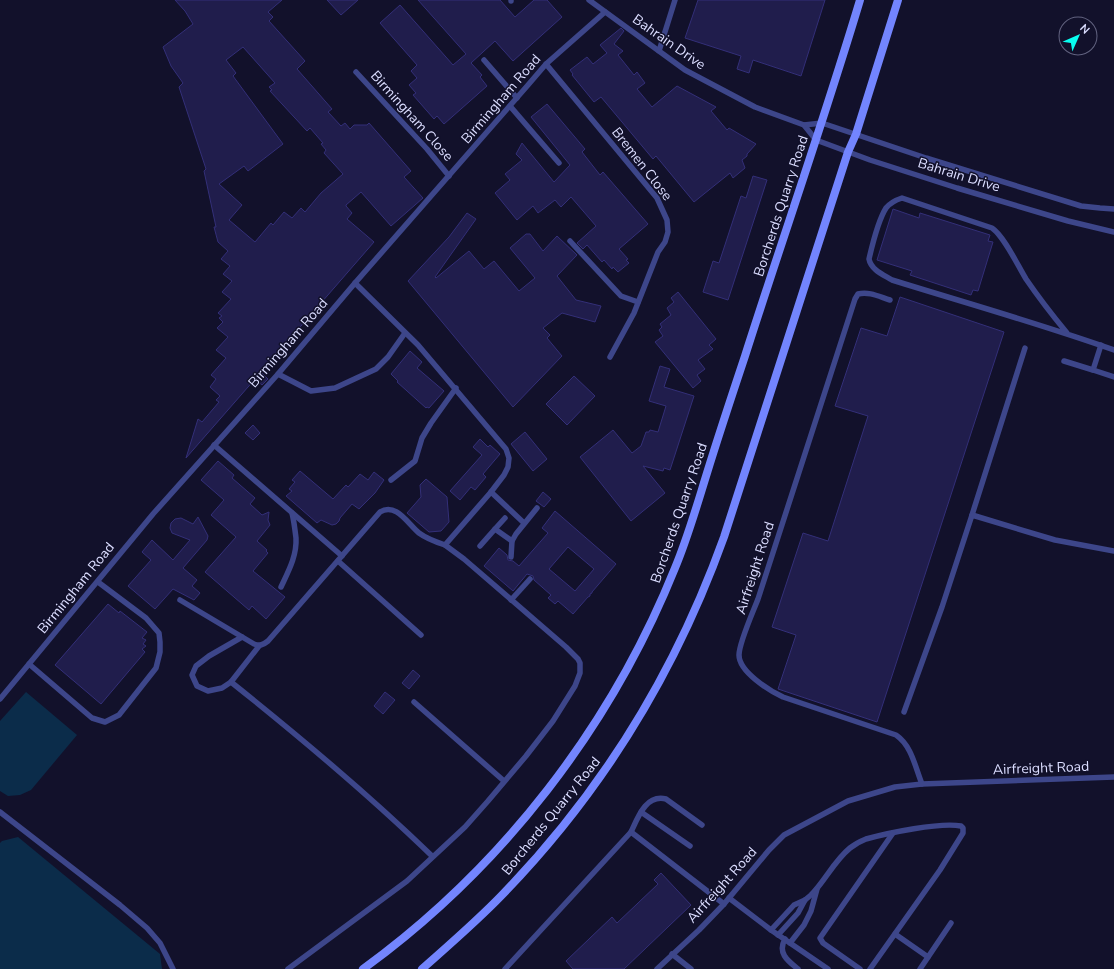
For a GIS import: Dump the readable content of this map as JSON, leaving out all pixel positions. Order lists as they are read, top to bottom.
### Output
{
  "streets": {
    "main road": ["Borcherds Quarry Road"],
    "lane": [
      "Bahrain Drive",
      "Birmingham Road",
      "Birmingham Close",
      "Bremen Close",
      "Airfreight Road"
    ]
  },
  "crossings": [
    ["Bahrain Drive", "Birmingham Road"],
    ["Bahrain Drive", "Borcherds Quarry Road"],
    ["Birmingham Road", "Birmingham Close"],
    ["Birmingham Road", "Bremen Close"]
  ],
  "north": "top right"
}
